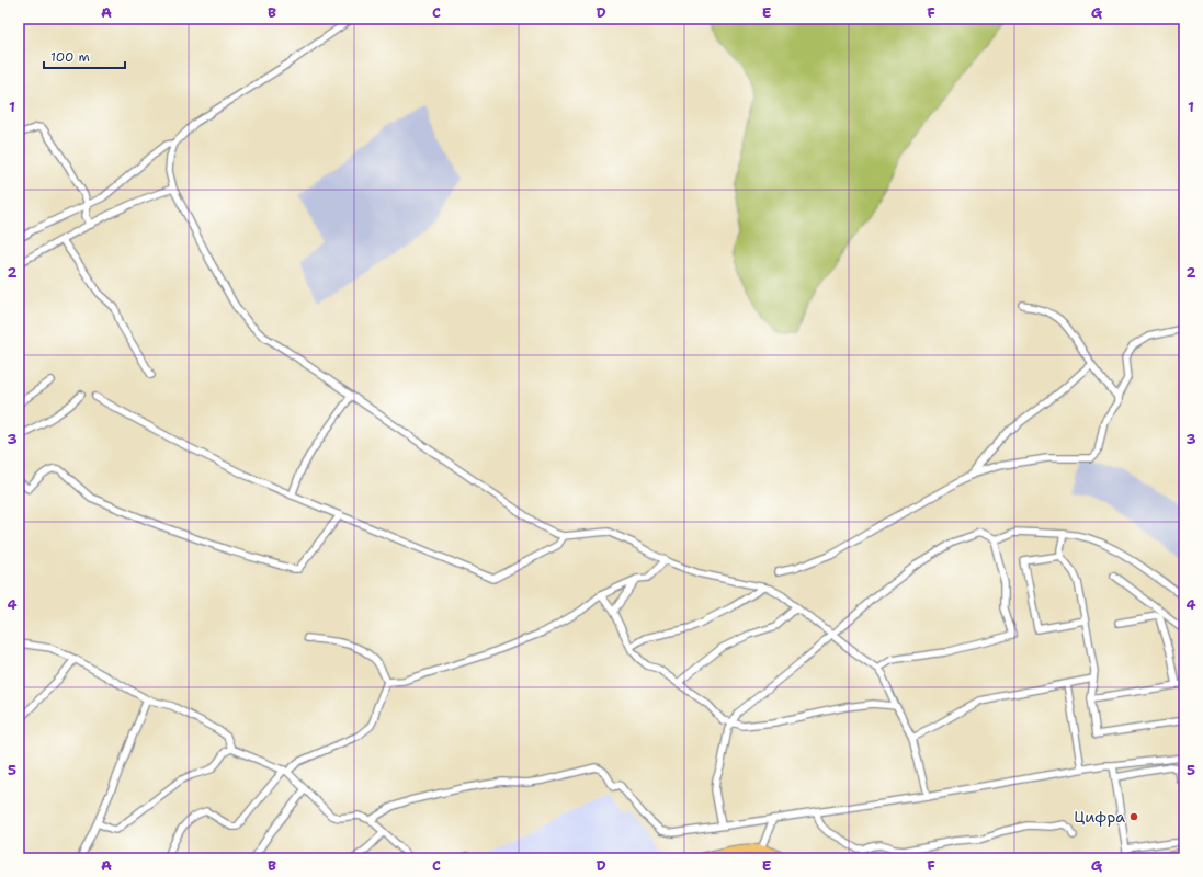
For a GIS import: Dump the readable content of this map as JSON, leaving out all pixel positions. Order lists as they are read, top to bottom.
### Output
{
  "places": ["Цифра"],
  "scale_bar": "100 m",
  "grid": {
    "columns": [
      "A",
      "B",
      "C",
      "D",
      "E",
      "F",
      "G"
    ],
    "rows": [
      "1",
      "2",
      "3",
      "4",
      "5"
    ]
  }
}
